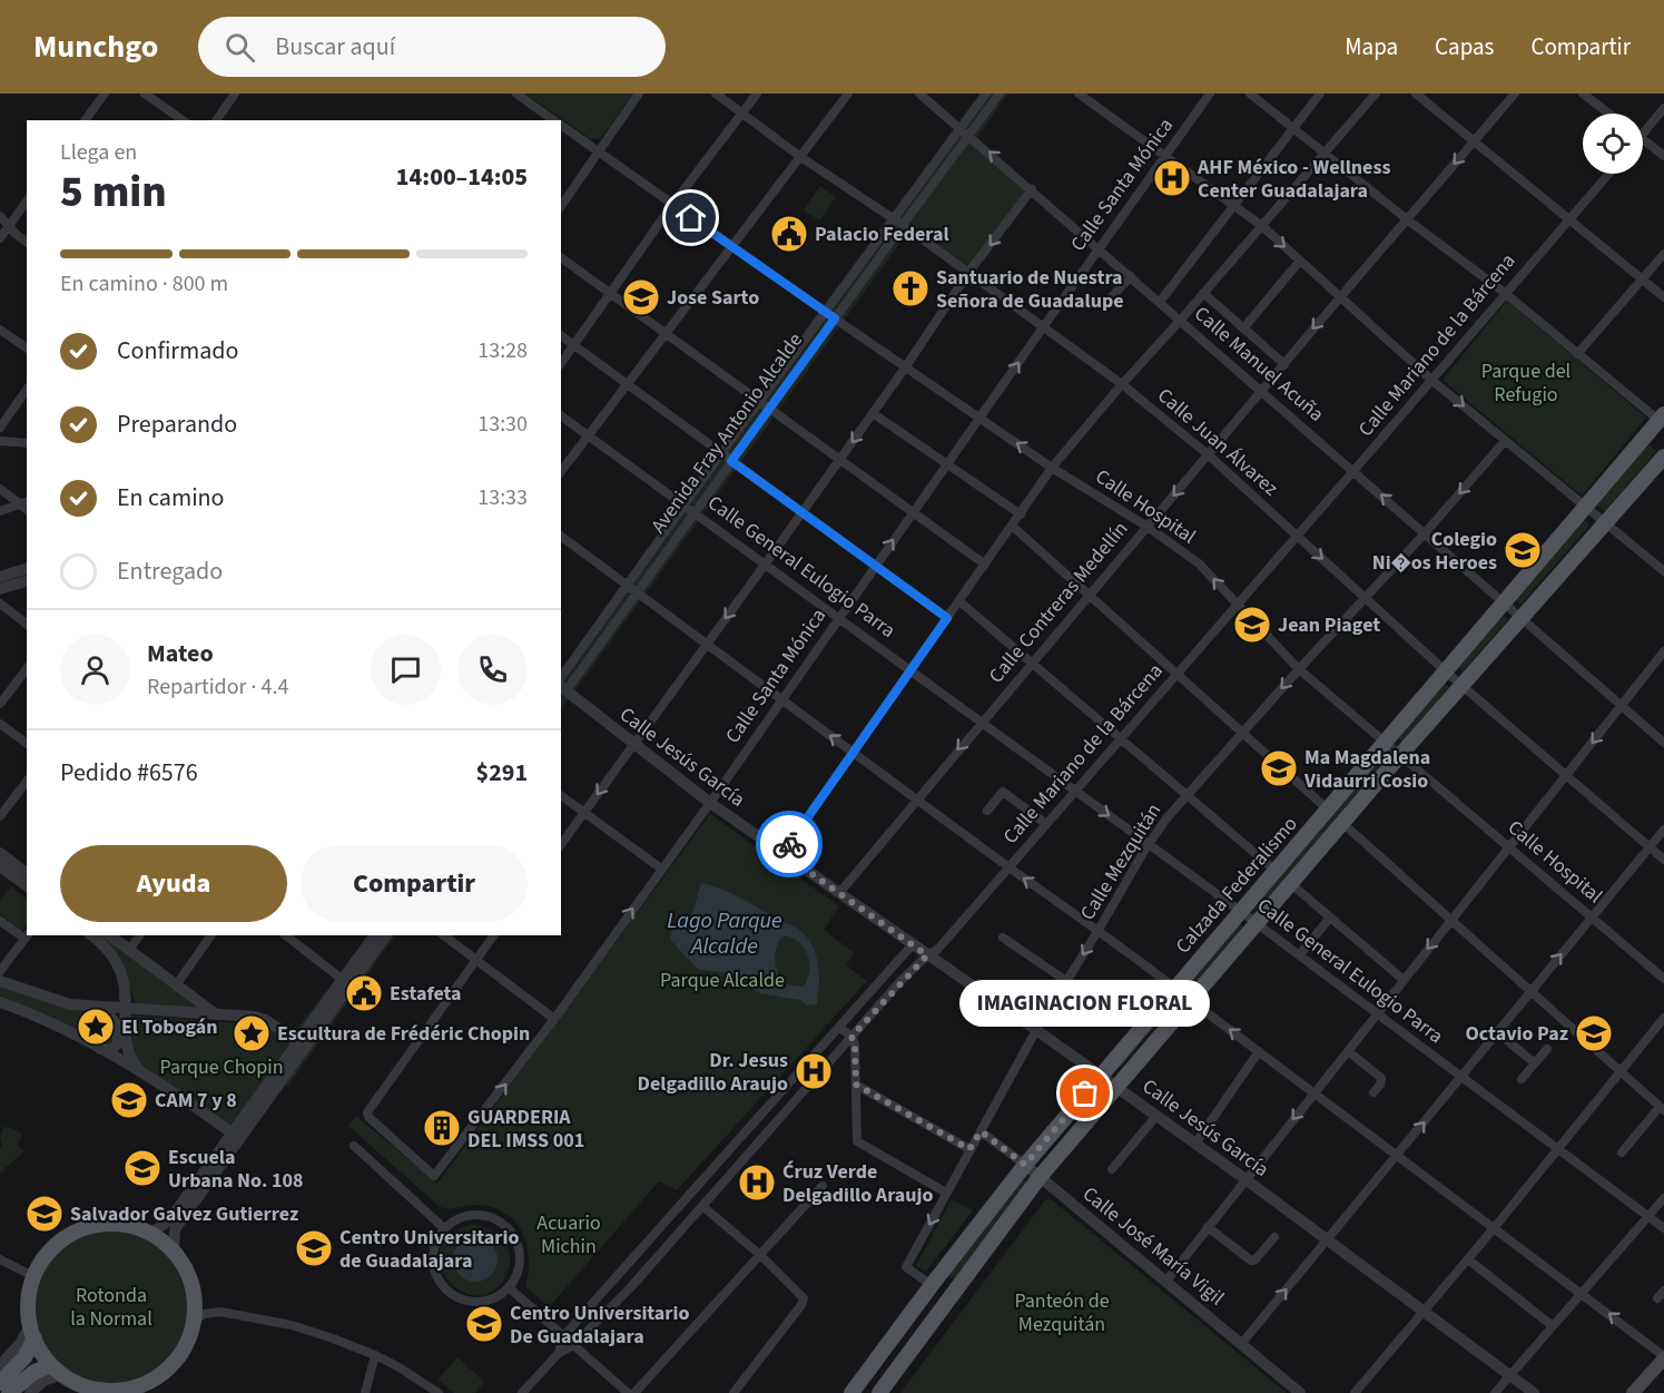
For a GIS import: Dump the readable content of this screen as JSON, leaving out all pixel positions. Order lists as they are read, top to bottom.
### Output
{
  "streets": {
    "main road": ["Calzada Federalismo"],
    "street": [
      "Calle Santa Mónica",
      "Calle Mariano de la Bárcena",
      "Calle Manuel Acuña",
      "Avenida Fray Antonio Alcalde",
      "Calle Juan Álvarez",
      "Calle Hospital",
      "Calle General Eulogio Parra",
      "Calle Contreras Medellín",
      "Calle Jesús García",
      "Calle Mezquitán",
      "Calle José María Vigil"
    ]
  },
  "crossings": [
    ["Calle Santa Mónica", "Calle Manuel Acuña"],
    ["Calle Santa Mónica", "Calle Juan Álvarez"],
    ["Calle Santa Mónica", "Calle Hospital"],
    ["Calle Santa Mónica", "Calle General Eulogio Parra"],
    ["Calle Santa Mónica", "Calle Jesús García"],
    ["Calle Mariano de la Bárcena", "Calle Manuel Acuña"],
    ["Calle Mariano de la Bárcena", "Calle Juan Álvarez"],
    ["Calle Mariano de la Bárcena", "Calle Hospital"],
    ["Calle Mariano de la Bárcena", "Calle General Eulogio Parra"],
    ["Calle Mariano de la Bárcena", "Calle Jesús García"],
    ["Calle Manuel Acuña", "Avenida Fray Antonio Alcalde"],
    ["Calle Manuel Acuña", "Calle Contreras Medellín"],
    ["Calle Manuel Acuña", "Calle Mezquitán"],
    ["Calle Manuel Acuña", "Calzada Federalismo"],
    ["Avenida Fray Antonio Alcalde", "Calle Juan Álvarez"],
    ["Avenida Fray Antonio Alcalde", "Calle Hospital"],
    ["Avenida Fray Antonio Alcalde", "Calle General Eulogio Parra"],
    ["Avenida Fray Antonio Alcalde", "Calle Jesús García"],
    ["Calle Juan Álvarez", "Calle Contreras Medellín"],
    ["Calle Juan Álvarez", "Calle Mezquitán"],
    ["Calle Juan Álvarez", "Calzada Federalismo"],
    ["Calle Hospital", "Calle Contreras Medellín"],
    ["Calle Hospital", "Calle Mezquitán"],
    ["Calle Hospital", "Calzada Federalismo"],
    ["Calle General Eulogio Parra", "Calle Contreras Medellín"],
    ["Calle General Eulogio Parra", "Calle Mezquitán"],
    ["Calle General Eulogio Parra", "Calzada Federalismo"],
    ["Calle Contreras Medellín", "Calle Jesús García"],
    ["Calle Jesús García", "Calle Mezquitán"],
    ["Calle Jesús García", "Calzada Federalismo"],
    ["Calle Mezquitán", "Calzada Federalismo"],
    ["Calle Mezquitán", "Calle José María Vigil"],
    ["Calzada Federalismo", "Calle José María Vigil"]
  ],
  "water": ["Lago Parque Alcalde"],
  "parks": [
    "Parque del Refugio",
    "Parque Alcalde",
    "Parque Chopin",
    "Acuario Michin",
    "Rotonda la Normal",
    "Panteón de Mezquitán"
  ],
  "places": {
    "hospital": ["AHF México - Wellness Center Guadalajara", "Dr. Jesus Delgadillo Araujo", "Ćruz Verde Delgadillo Araujo"],
    "public building": ["Palacio Federal", "Estafeta"],
    "church": ["Santuario de Nuestra Señora de Guadalupe"],
    "school or university": [
      "Jose Sarto",
      "Colegio Ni�os Heroes",
      "Jean Piaget",
      "Ma Magdalena Vidaurri Cosio",
      "Octavio Paz",
      "CAM 7 y 8",
      "Escuela Urbana No. 108",
      "Salvador Galvez Gutierrez",
      "Centro Universitario de Guadalajara",
      "Centro Universitario De Guadalajara"
    ],
    "place": ["El Tobogán", "Escultura de Frédéric Chopin"],
    "other": ["IMAGINACION FLORAL"],
    "building": ["GUARDERIA DEL IMSS 001"]
  },
  "page": {
    "header": "Munchgo",
    "search": "Buscar aquí",
    "nav": ["Mapa", "Capas", "Compartir"],
    "heading": ["5 min", "Llega en", "14:00–14:05"],
    "panel": [
      "Mateo",
      "Repartidor · 4.4",
      "Pedido #6576",
      "$291"
    ],
    "bar": "En camino · 800 m",
    "list": [
      ["Confirmado", "13:28"],
      ["Preparando", "13:30"],
      ["En camino", "13:33"],
      "Entregado"
    ],
    "buttons": ["Ayuda", "Compartir"],
    "bubble": "IMAGINACION FLORAL"
  }
}
